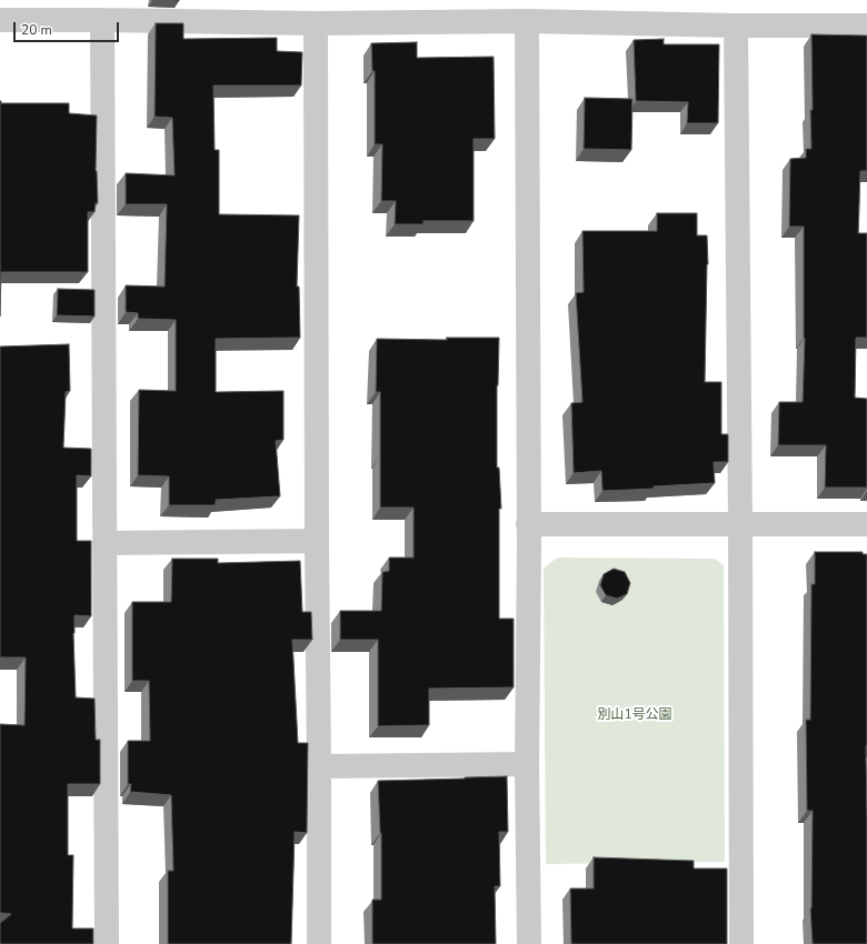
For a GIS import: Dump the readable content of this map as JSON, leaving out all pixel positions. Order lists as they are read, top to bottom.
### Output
{
  "parks": ["別山1号公園"],
  "scale_bar": "20 m"
}
